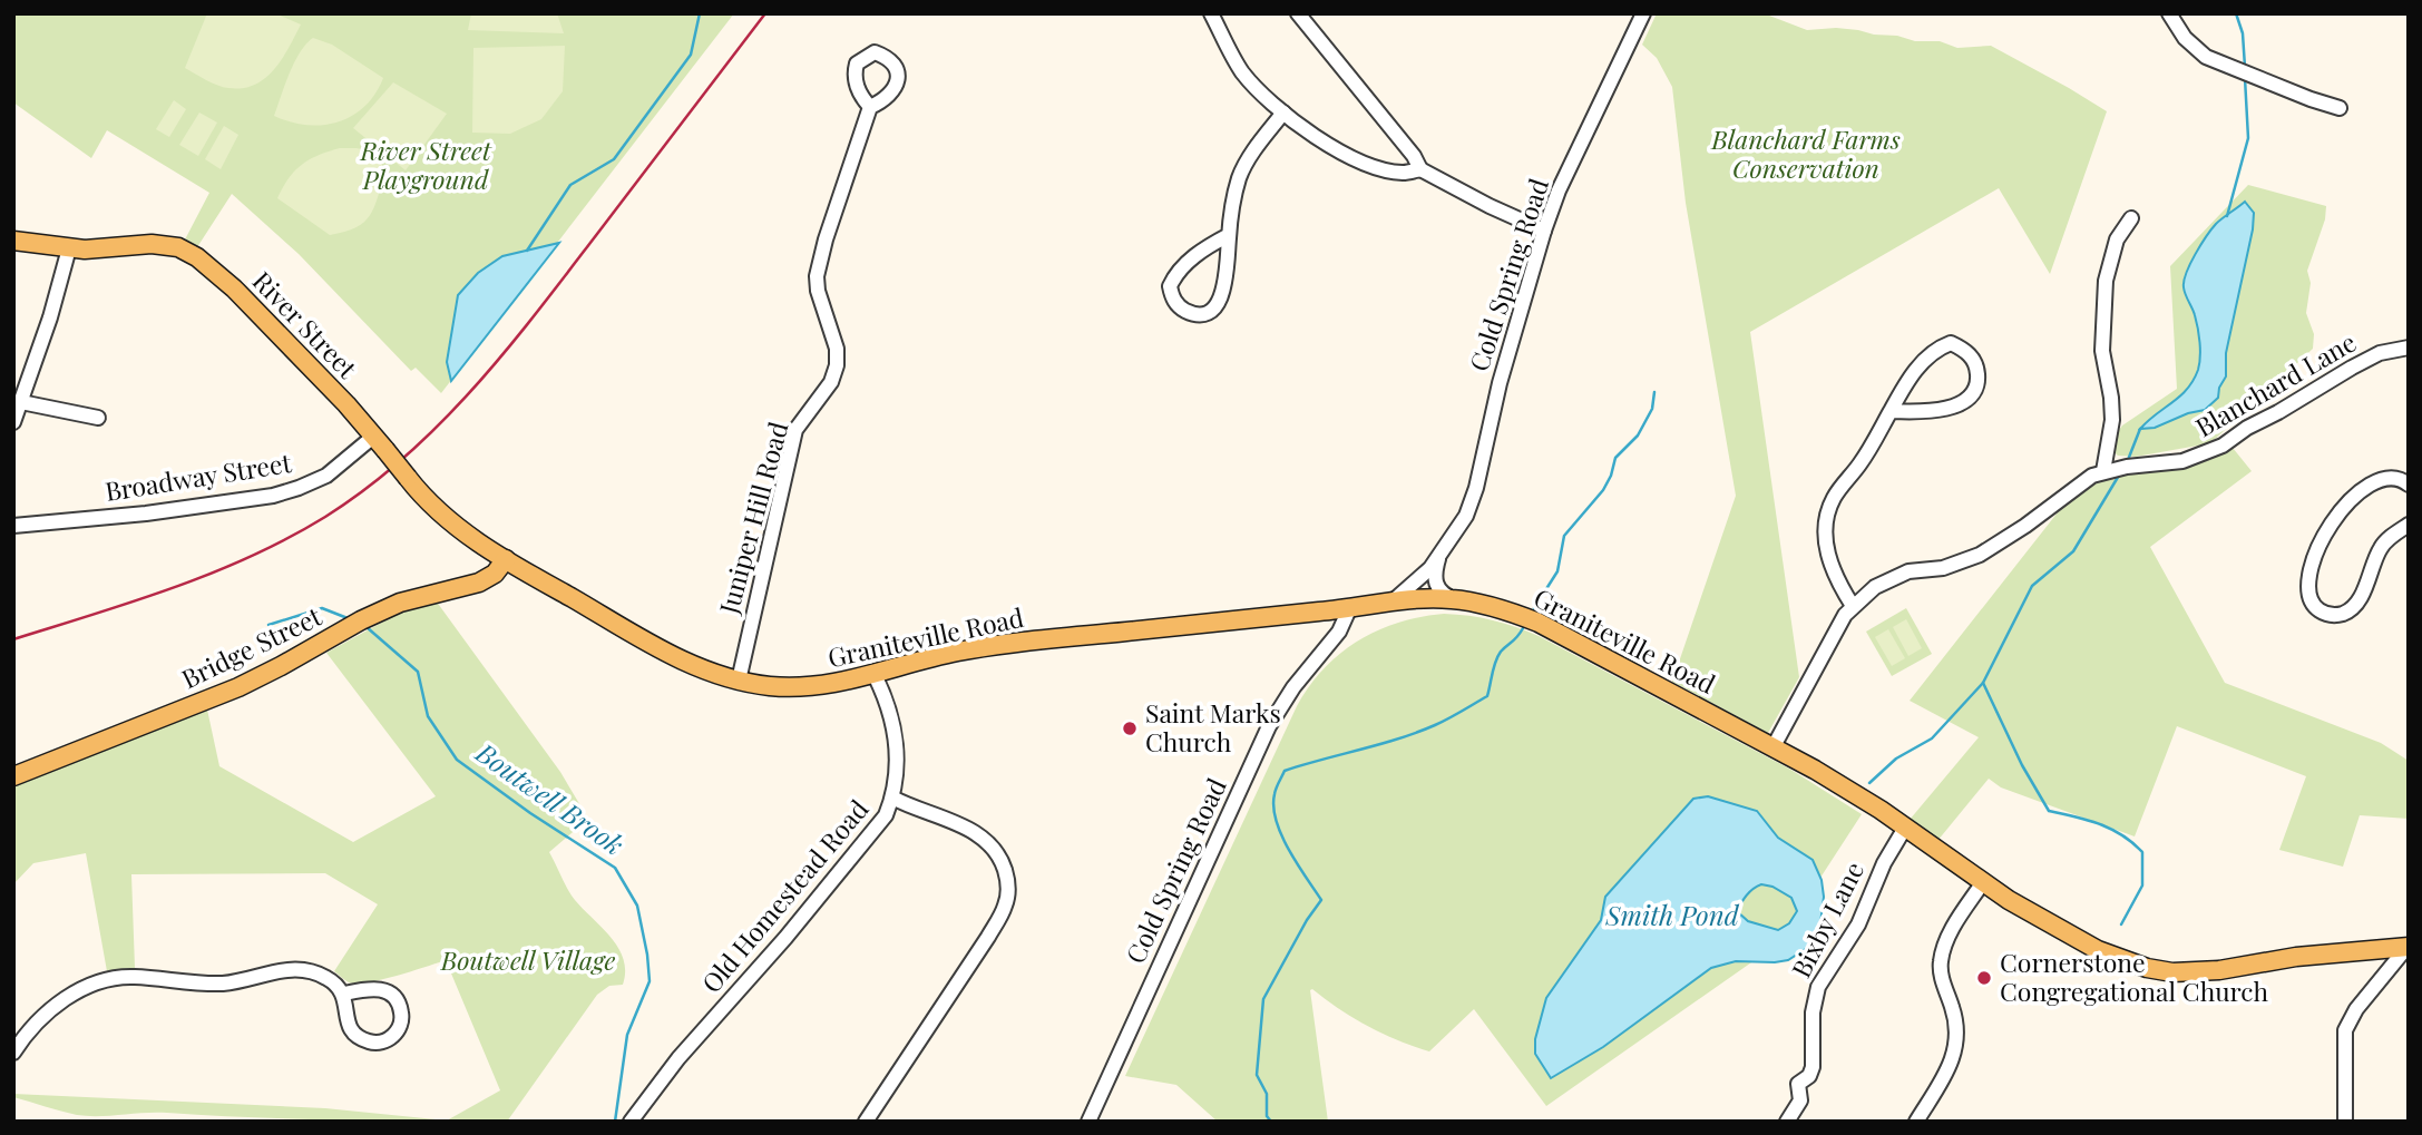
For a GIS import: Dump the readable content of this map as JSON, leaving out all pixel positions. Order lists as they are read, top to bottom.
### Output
{
  "streets": {
    "main road": ["River Street", "Graniteville Road", "Bridge Street"],
    "street": [
      "Cold Spring Road",
      "Blanchard Lane",
      "Broadway Street",
      "Juniper Hill Road",
      "Old Homestead Road",
      "Bixby Lane"
    ]
  },
  "crossings": [
    ["Cold Spring Road", "Graniteville Road"],
    ["River Street", "Broadway Street"],
    ["River Street", "Graniteville Road"],
    ["River Street", "Bridge Street"],
    ["Blanchard Lane", "Graniteville Road"],
    ["Juniper Hill Road", "Graniteville Road"],
    ["Graniteville Road", "Bridge Street"],
    ["Graniteville Road", "Old Homestead Road"],
    ["Graniteville Road", "Bixby Lane"]
  ],
  "water": ["Boutwell Brook", "Smith Pond"],
  "parks": ["Blanchard Farms Conservation", "River Street Playground", "Boutwell Village"],
  "places": ["Saint Marks Church", "Cornerstone Congregational Church"]
}
